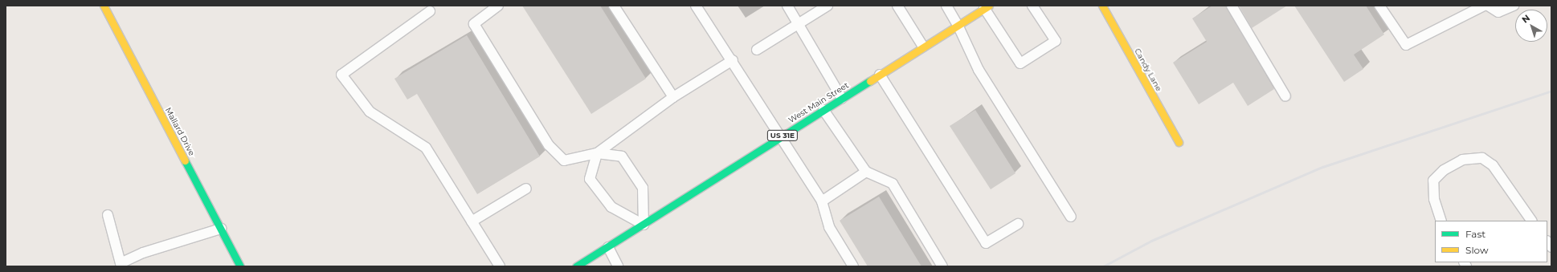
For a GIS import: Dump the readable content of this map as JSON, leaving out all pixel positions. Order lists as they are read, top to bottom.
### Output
{
  "streets": {
    "main road": [
      "Candy Lane",
      "West Main Street",
      "Mallard Drive",
      "US 31E"
    ]
  },
  "legend": ["Fast", "Slow"],
  "north": "top left"
}
